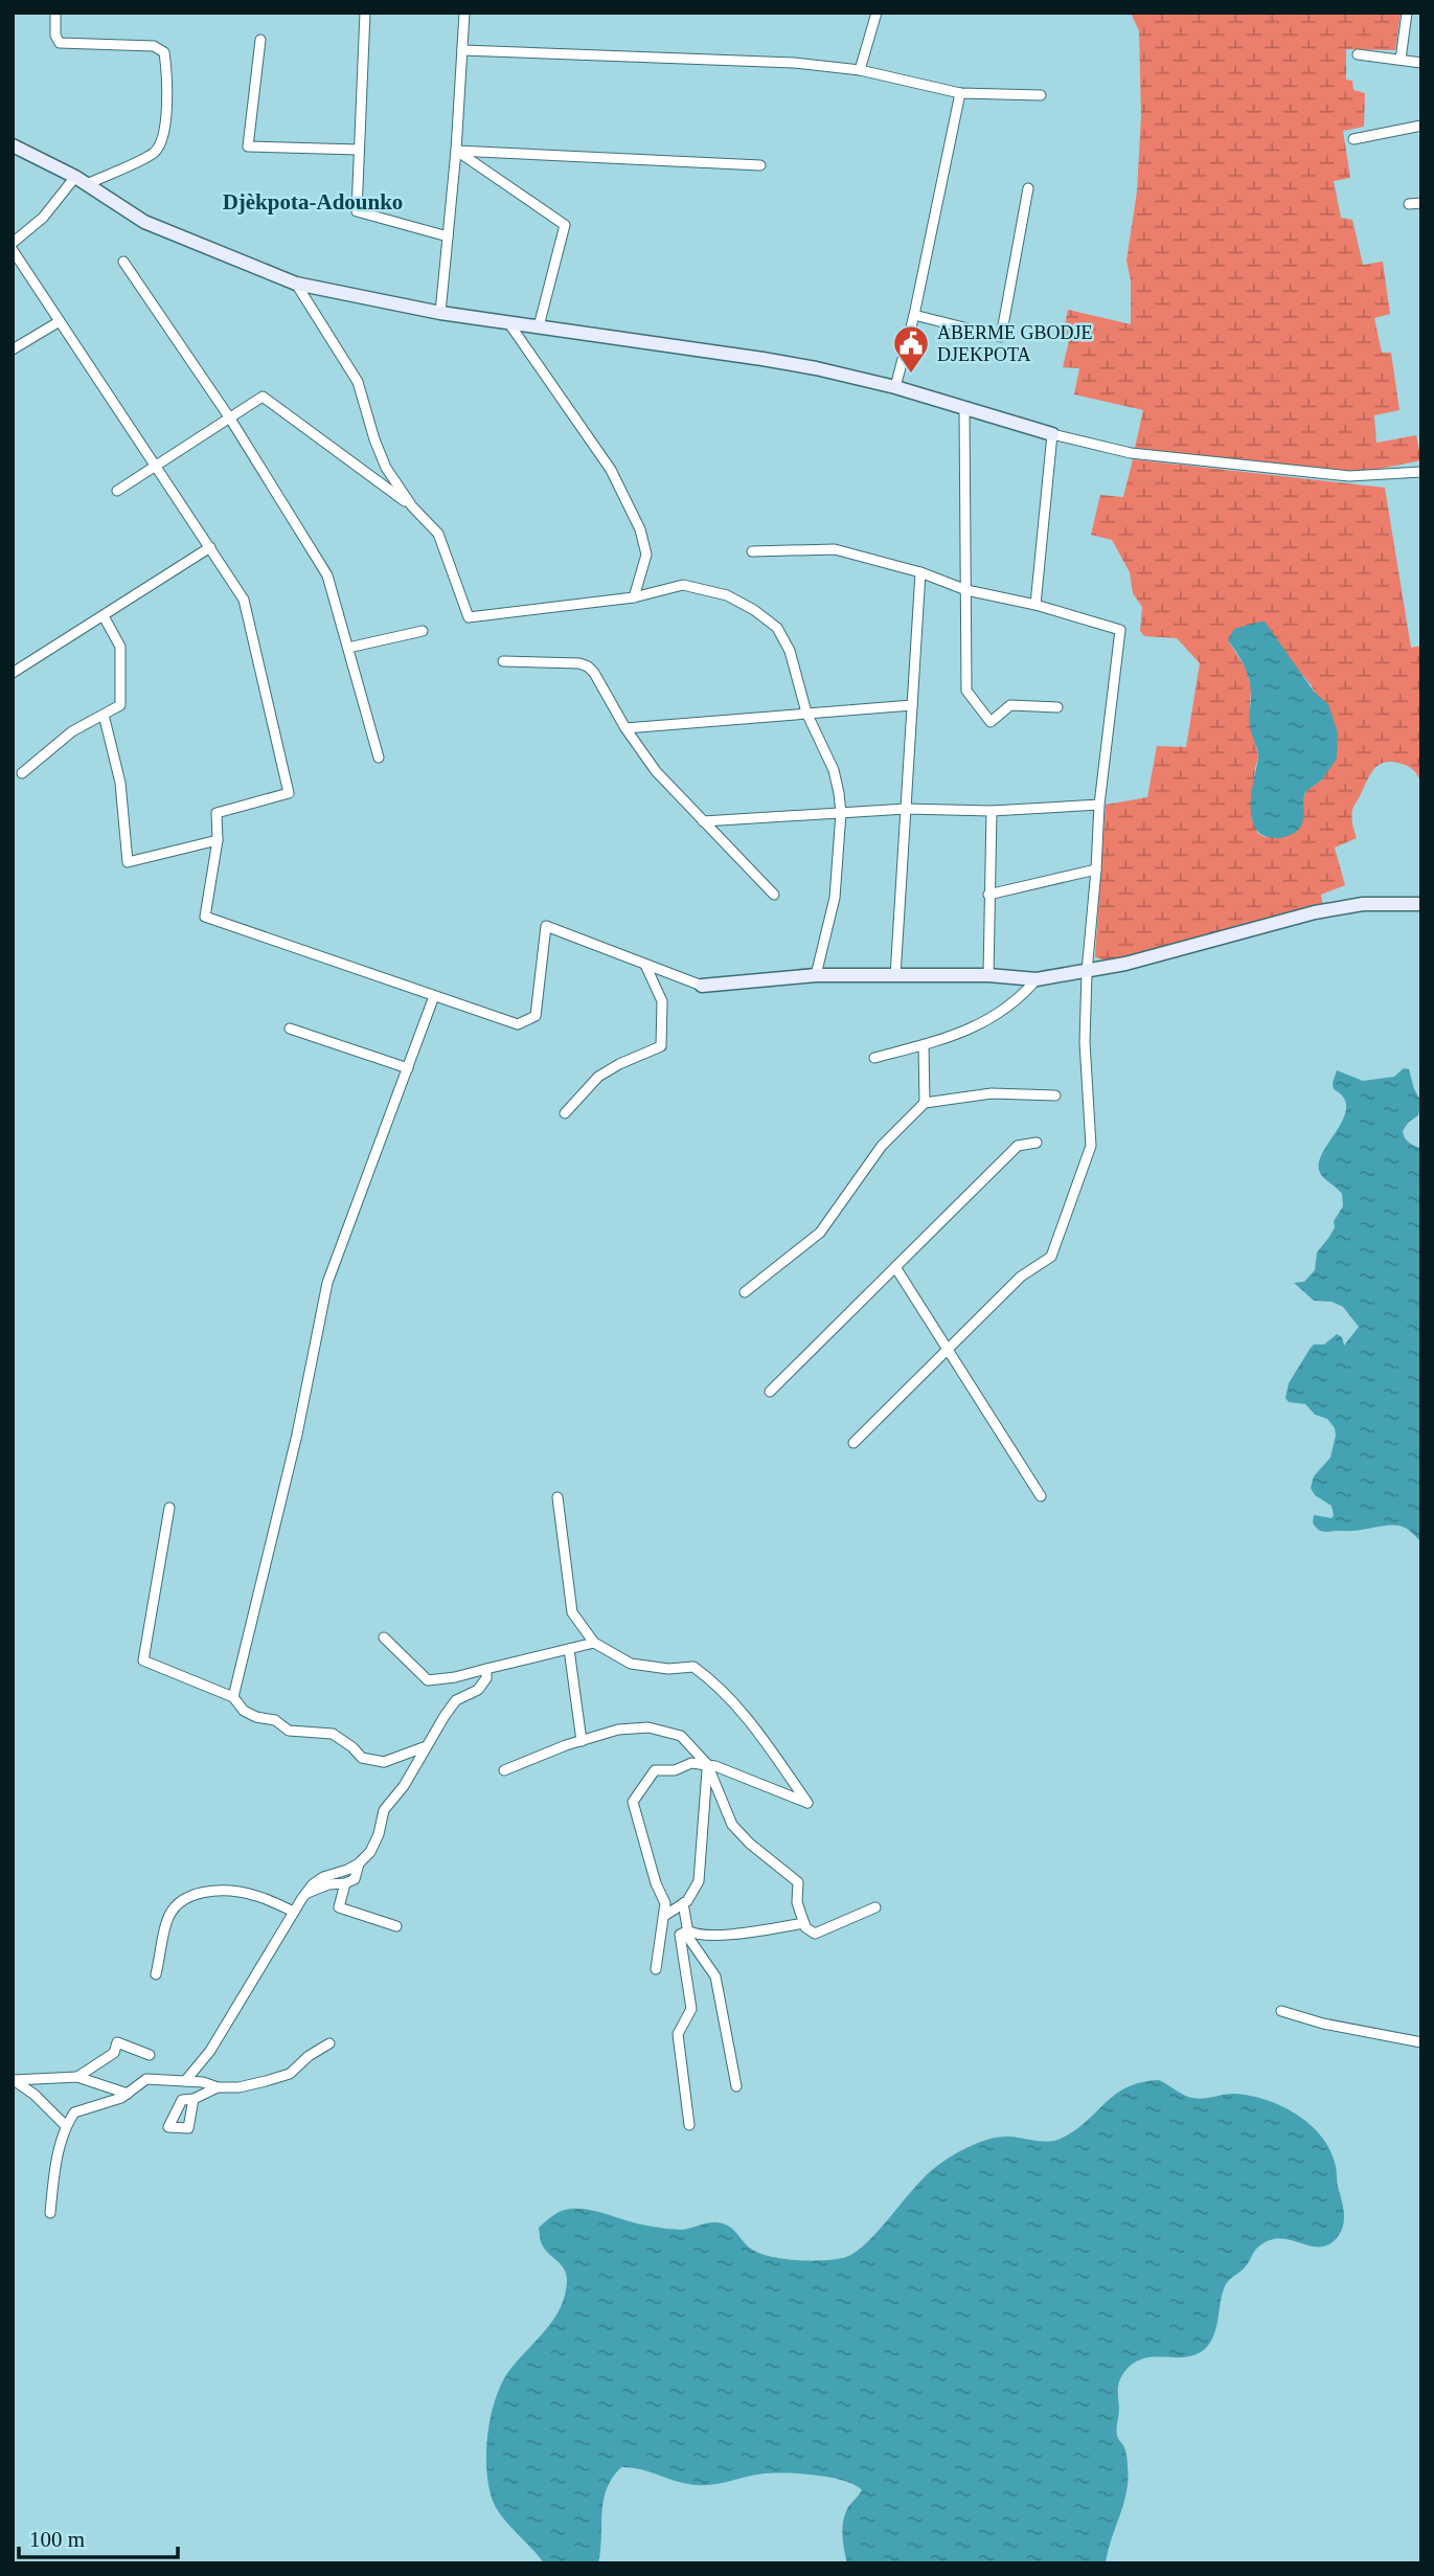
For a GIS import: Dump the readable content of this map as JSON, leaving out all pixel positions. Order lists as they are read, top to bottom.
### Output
{
  "districts": ["Djèkpota-Adounko"],
  "places": {
    "public building": ["ABERME GBODJE DJEKPOTA"]
  },
  "scale_bar": "100 m"
}
